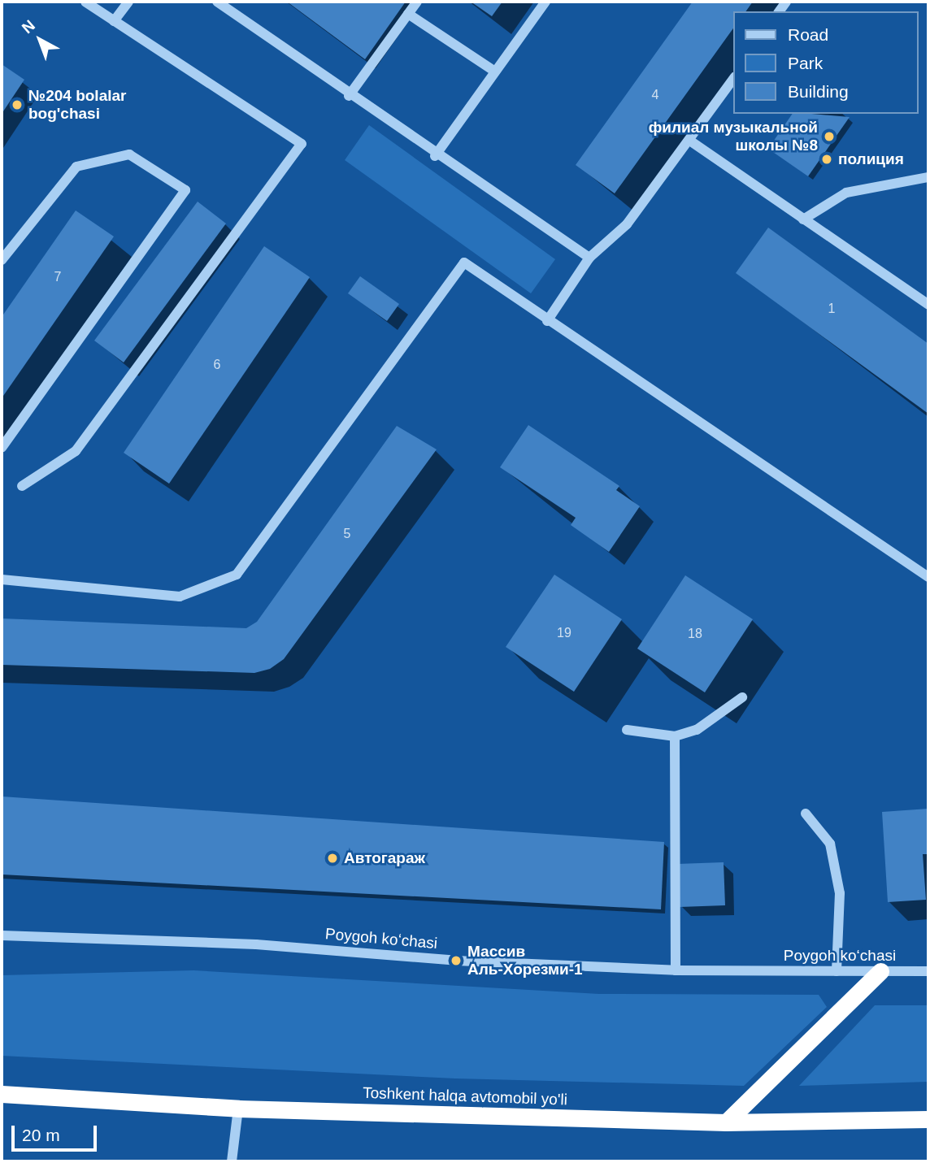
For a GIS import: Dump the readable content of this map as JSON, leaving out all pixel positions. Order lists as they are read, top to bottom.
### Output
{
  "streets": {
    "highway": ["Toshkent halqa avtomobil yo'li"],
    "street": ["Poygoh koʻchasi"]
  },
  "places": [
    "№204 bolalar bog'chasi",
    "филиал музыкальной школы №8",
    "полиция",
    "Автогараж",
    "Массив Аль-Хорезми-1"
  ],
  "house_numbers": [
    "4",
    "7",
    "1",
    "6",
    "5",
    "19",
    "18"
  ],
  "legend": ["Road", "Park", "Building"],
  "scale_bar": "20 m",
  "north": "top left"
}
